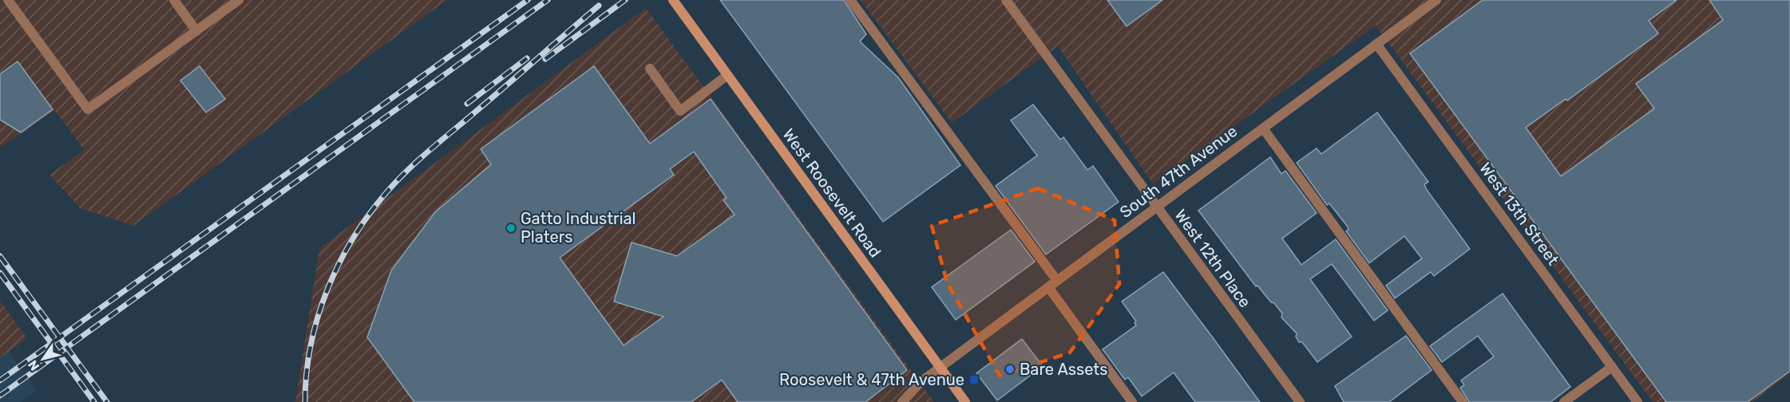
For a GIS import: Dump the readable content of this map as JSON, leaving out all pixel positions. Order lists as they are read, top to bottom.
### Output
{
  "streets": {
    "main road": ["West Roosevelt Road"],
    "street": ["South 47th Avenue", "West 13th Street", "West 12th Place"]
  },
  "crossings": [
    ["South 47th Avenue", "West Roosevelt Road"],
    ["South 47th Avenue", "West 13th Street"],
    ["South 47th Avenue", "West 12th Place"]
  ],
  "places": {
    "other": ["Gatto Industrial Platers", "Bare Assets"],
    "transit": ["Roosevelt & 47th Avenue"]
  },
  "north": "bottom left"
}
